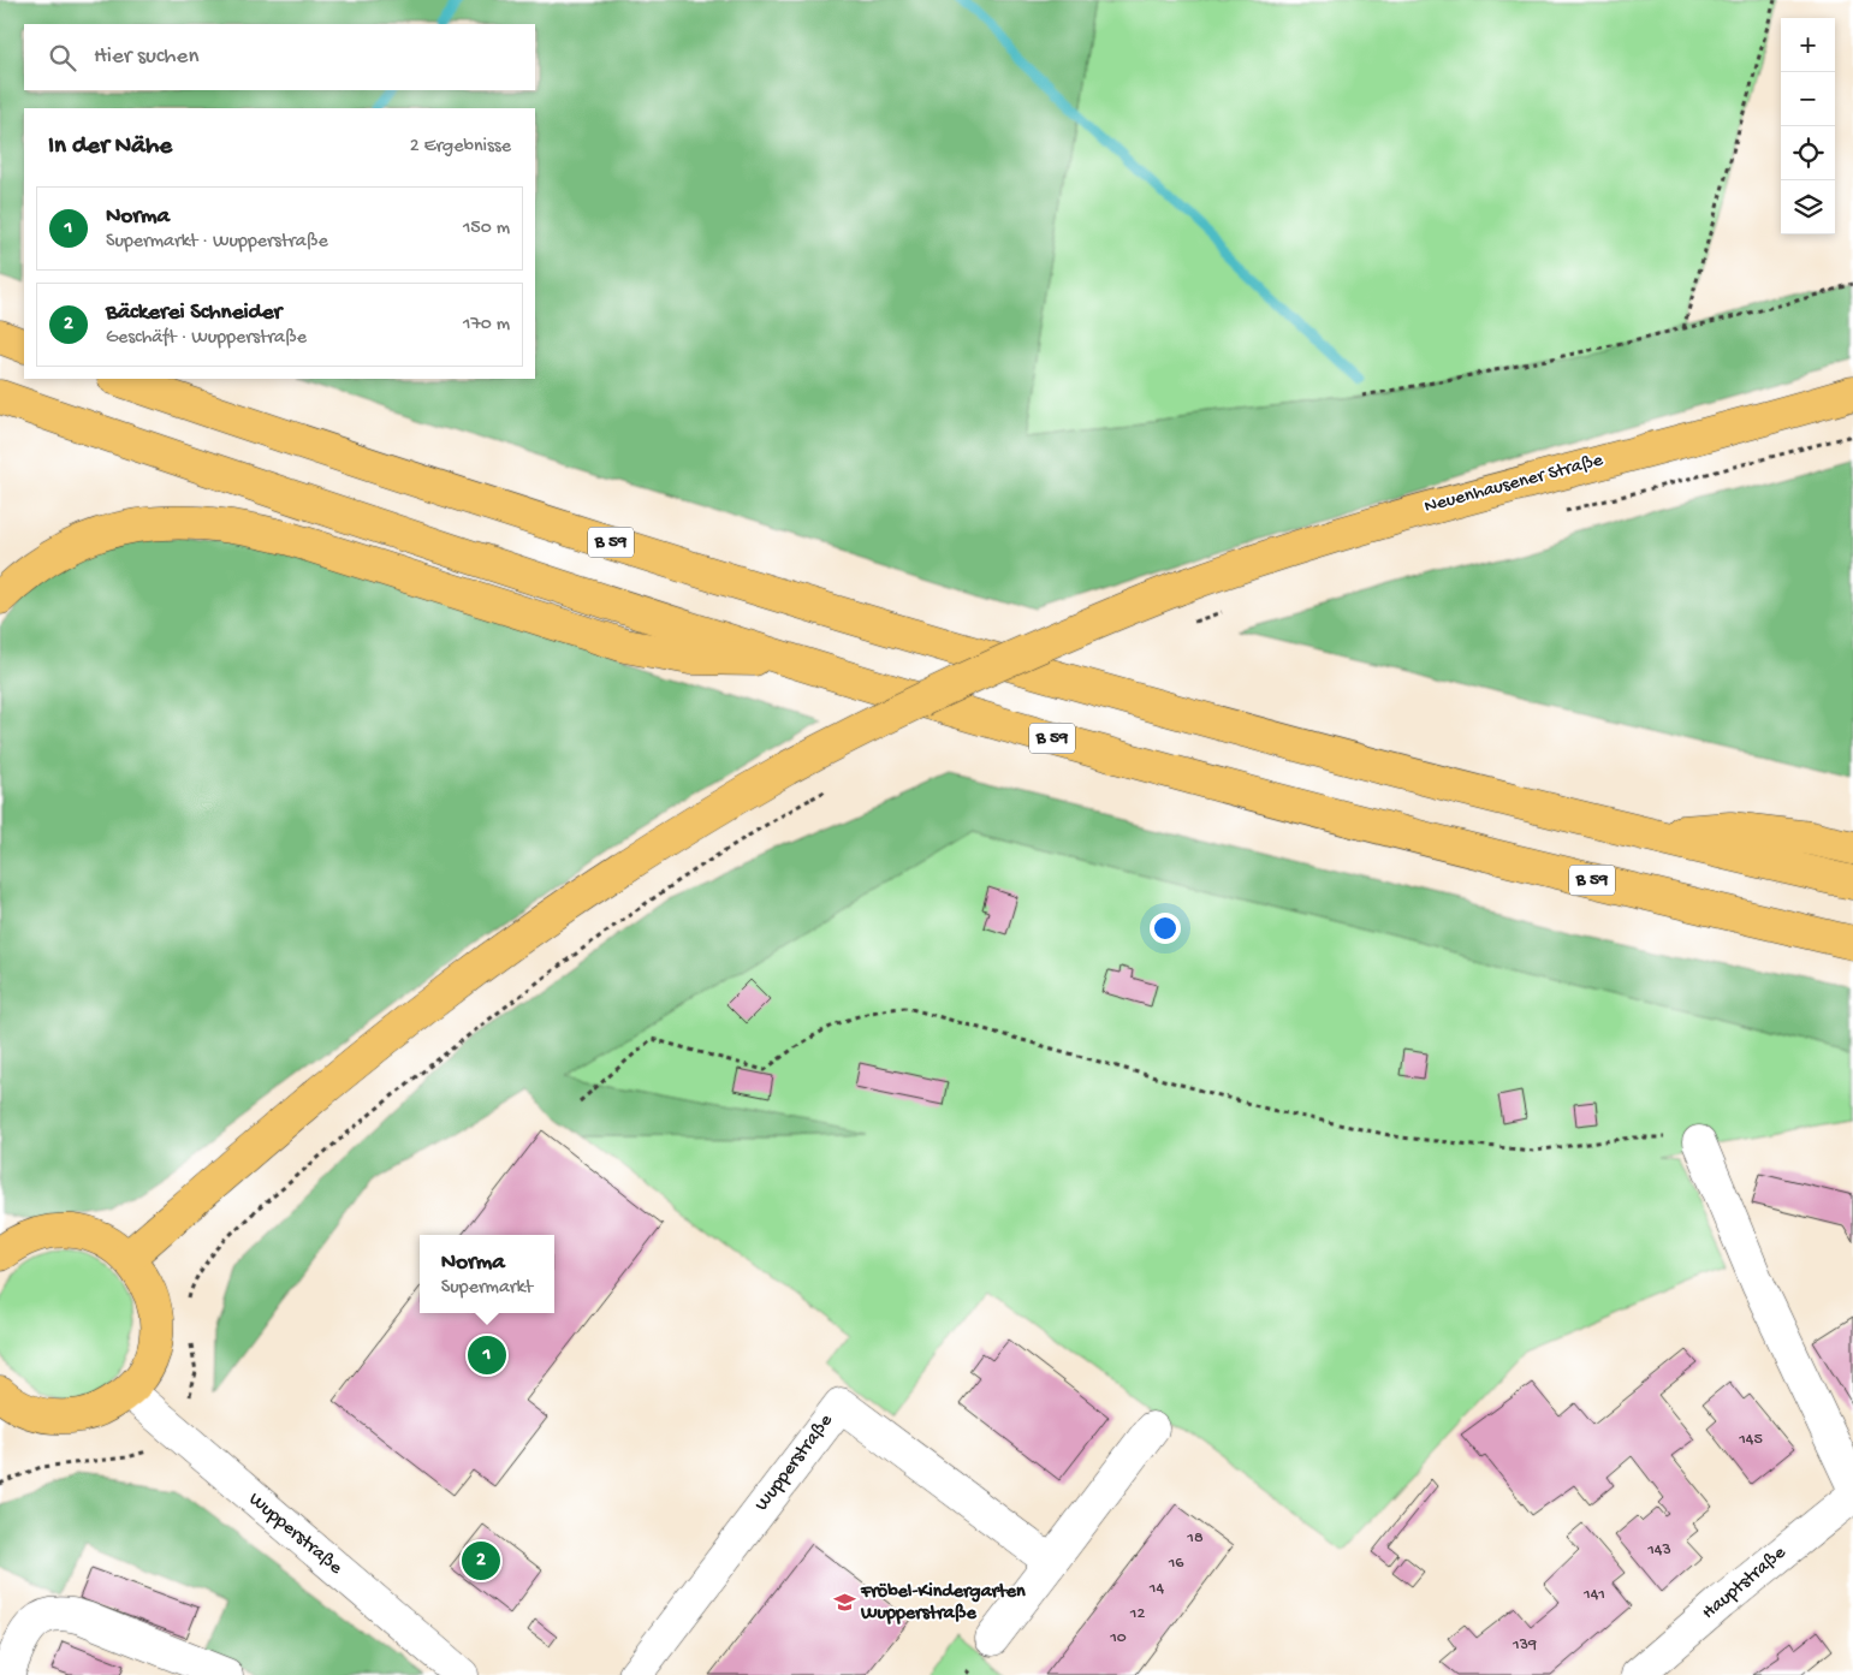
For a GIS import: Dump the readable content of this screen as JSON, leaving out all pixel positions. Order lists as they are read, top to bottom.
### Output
{
  "streets": {
    "main road": ["Neuenhausener Straße", "B 59"],
    "street": ["Wupperstraße", "Hauptstraße"]
  },
  "places": {
    "school or university": ["Fröbel-Kindergarten Wupperstraße"]
  },
  "house_numbers": [
    "145",
    "18",
    "143",
    "16",
    "14",
    "141",
    "12",
    "10",
    "139"
  ],
  "page": {
    "map_buttons": ["+", "−"],
    "search": "Hier suchen",
    "heading": ["In der Nähe", "2 Ergebnisse"],
    "list": [
      {
        "mark": "1",
        "name": "Norma",
        "note": "Supermarkt · Wupperstraße",
        "value": "150 m"
      },
      {
        "mark": "2",
        "name": "Bäckerei Schneider",
        "note": "Geschäft · Wupperstraße",
        "value": "170 m"
      }
    ],
    "popup": ["Norma", "Supermarkt"],
    "pins": ["1", "2"]
  }
}
